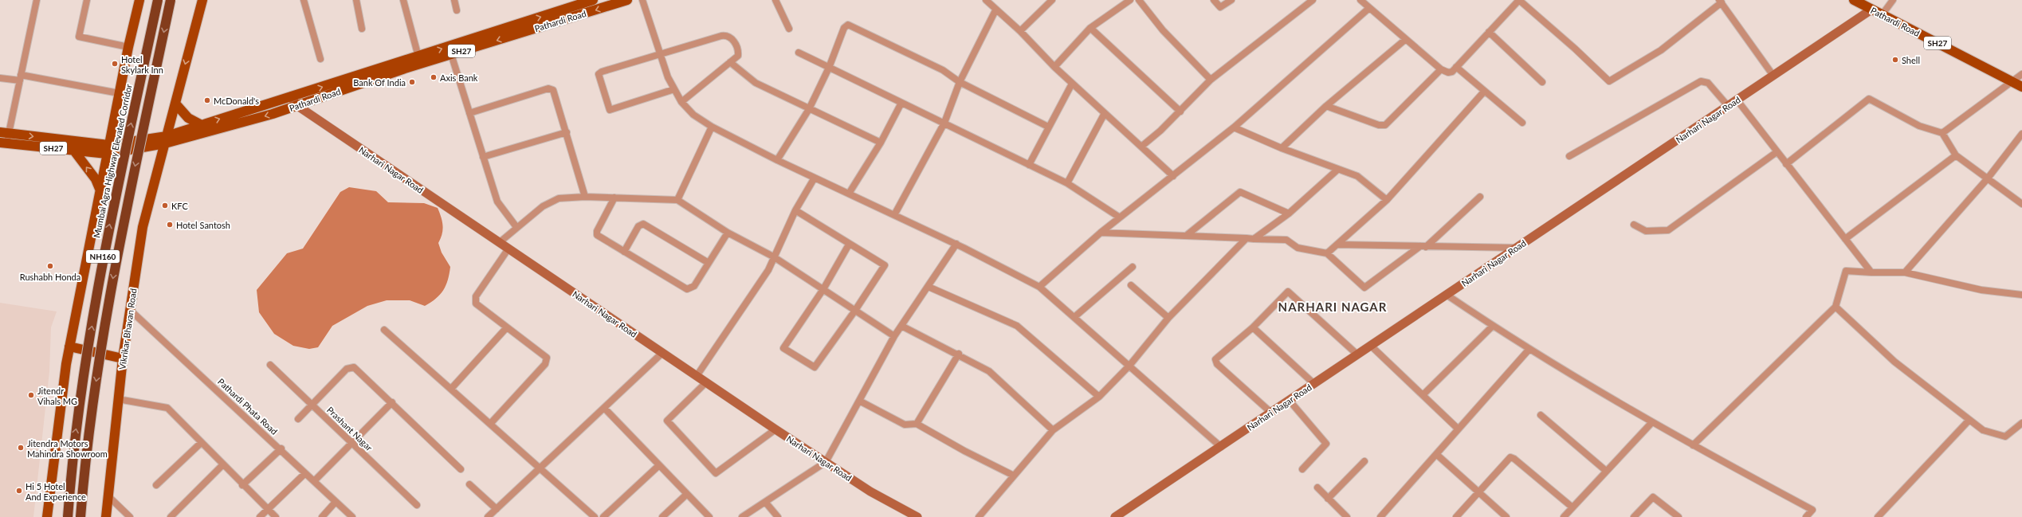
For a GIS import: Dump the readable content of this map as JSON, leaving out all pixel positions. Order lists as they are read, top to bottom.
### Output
{
  "streets": {
    "highway": ["Mumbai Agra Highway Elevated Corridor", "NH160"],
    "main road": ["Pathardi Road", "SH27", "Vikrikar Bhavan Road"],
    "street": ["Narhari Nagar Road", "Pathardi Phata Road", "Prashant Nagar"]
  },
  "crossings": [
    ["Pathardi Road", "SH27"],
    ["Pathardi Road", "Narhari Nagar Road"],
    ["Pathardi Road", "Vikrikar Bhavan Road"],
    ["SH27", "Vikrikar Bhavan Road"],
    ["Vikrikar Bhavan Road", "Pathardi Phata Road"]
  ],
  "districts": ["NARHARI NAGAR"],
  "places": [
    "Shell",
    "Hotel Skylark Inn",
    "Axis Bank",
    "Bank Of India",
    "McDonald's",
    "KFC",
    "Hotel Santosh",
    "Rushabh Honda",
    "Jitendr Vihals MG",
    "Jitendra Motors Mahindra Showroom",
    "Hi 5 Hotel And Experience"
  ]
}
